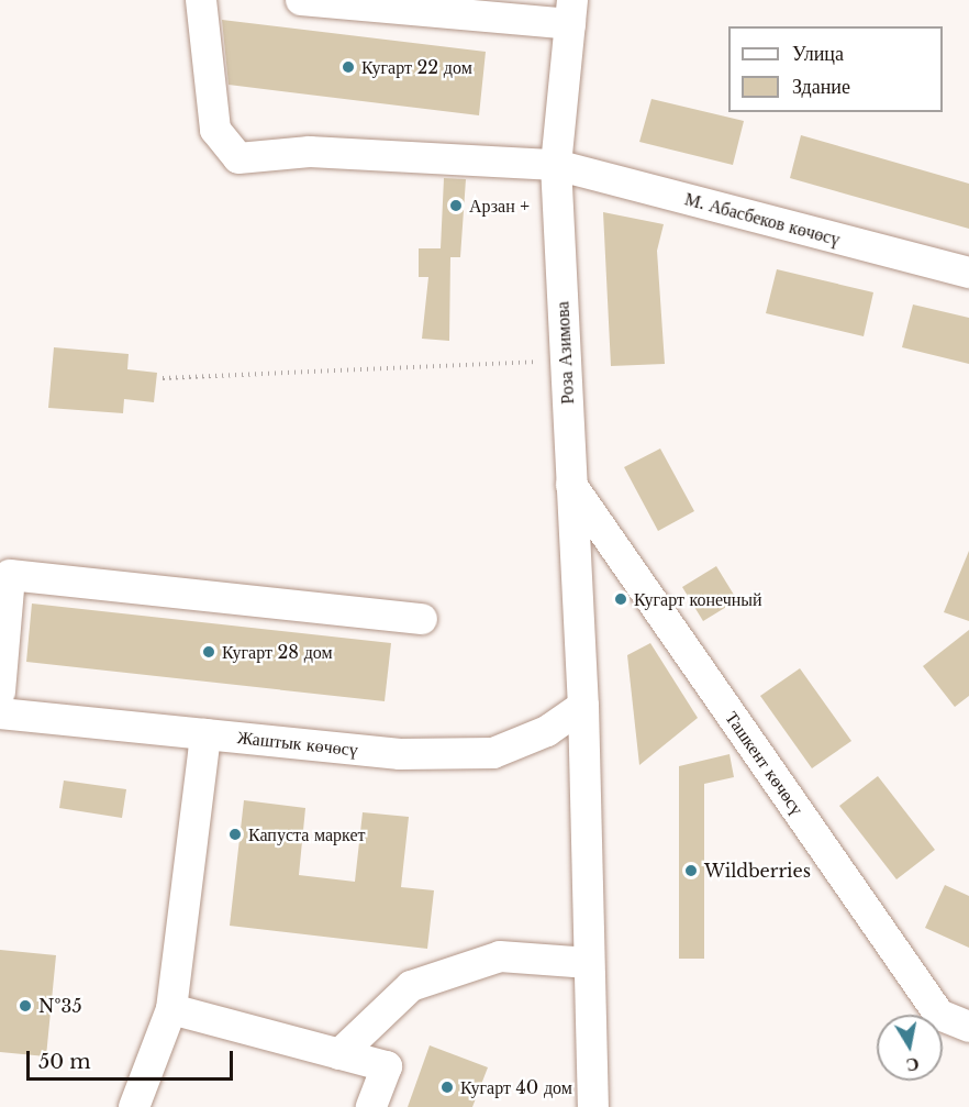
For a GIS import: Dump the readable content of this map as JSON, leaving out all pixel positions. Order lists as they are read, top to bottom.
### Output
{
  "streets": {
    "street": [
      "М. Абасбеков көчөсү",
      "Роза Азимова",
      "Жаштык көчөсү",
      "Ташкент көчөсү"
    ]
  },
  "crossings": [
    ["М. Абасбеков көчөсү", "Роза Азимова"],
    ["Роза Азимова", "Жаштык көчөсү"],
    ["Роза Азимова", "Ташкент көчөсү"]
  ],
  "places": [
    "Кугарт 22 дом",
    "Арзан +",
    "Кугарт конечный",
    "Кугарт 28 дом",
    "Капуста маркет",
    "Wildberries",
    "№35",
    "Кугарт 40 дом"
  ],
  "legend": ["Улица", "Здание"],
  "scale_bar": "50 m",
  "north": "bottom"
}
